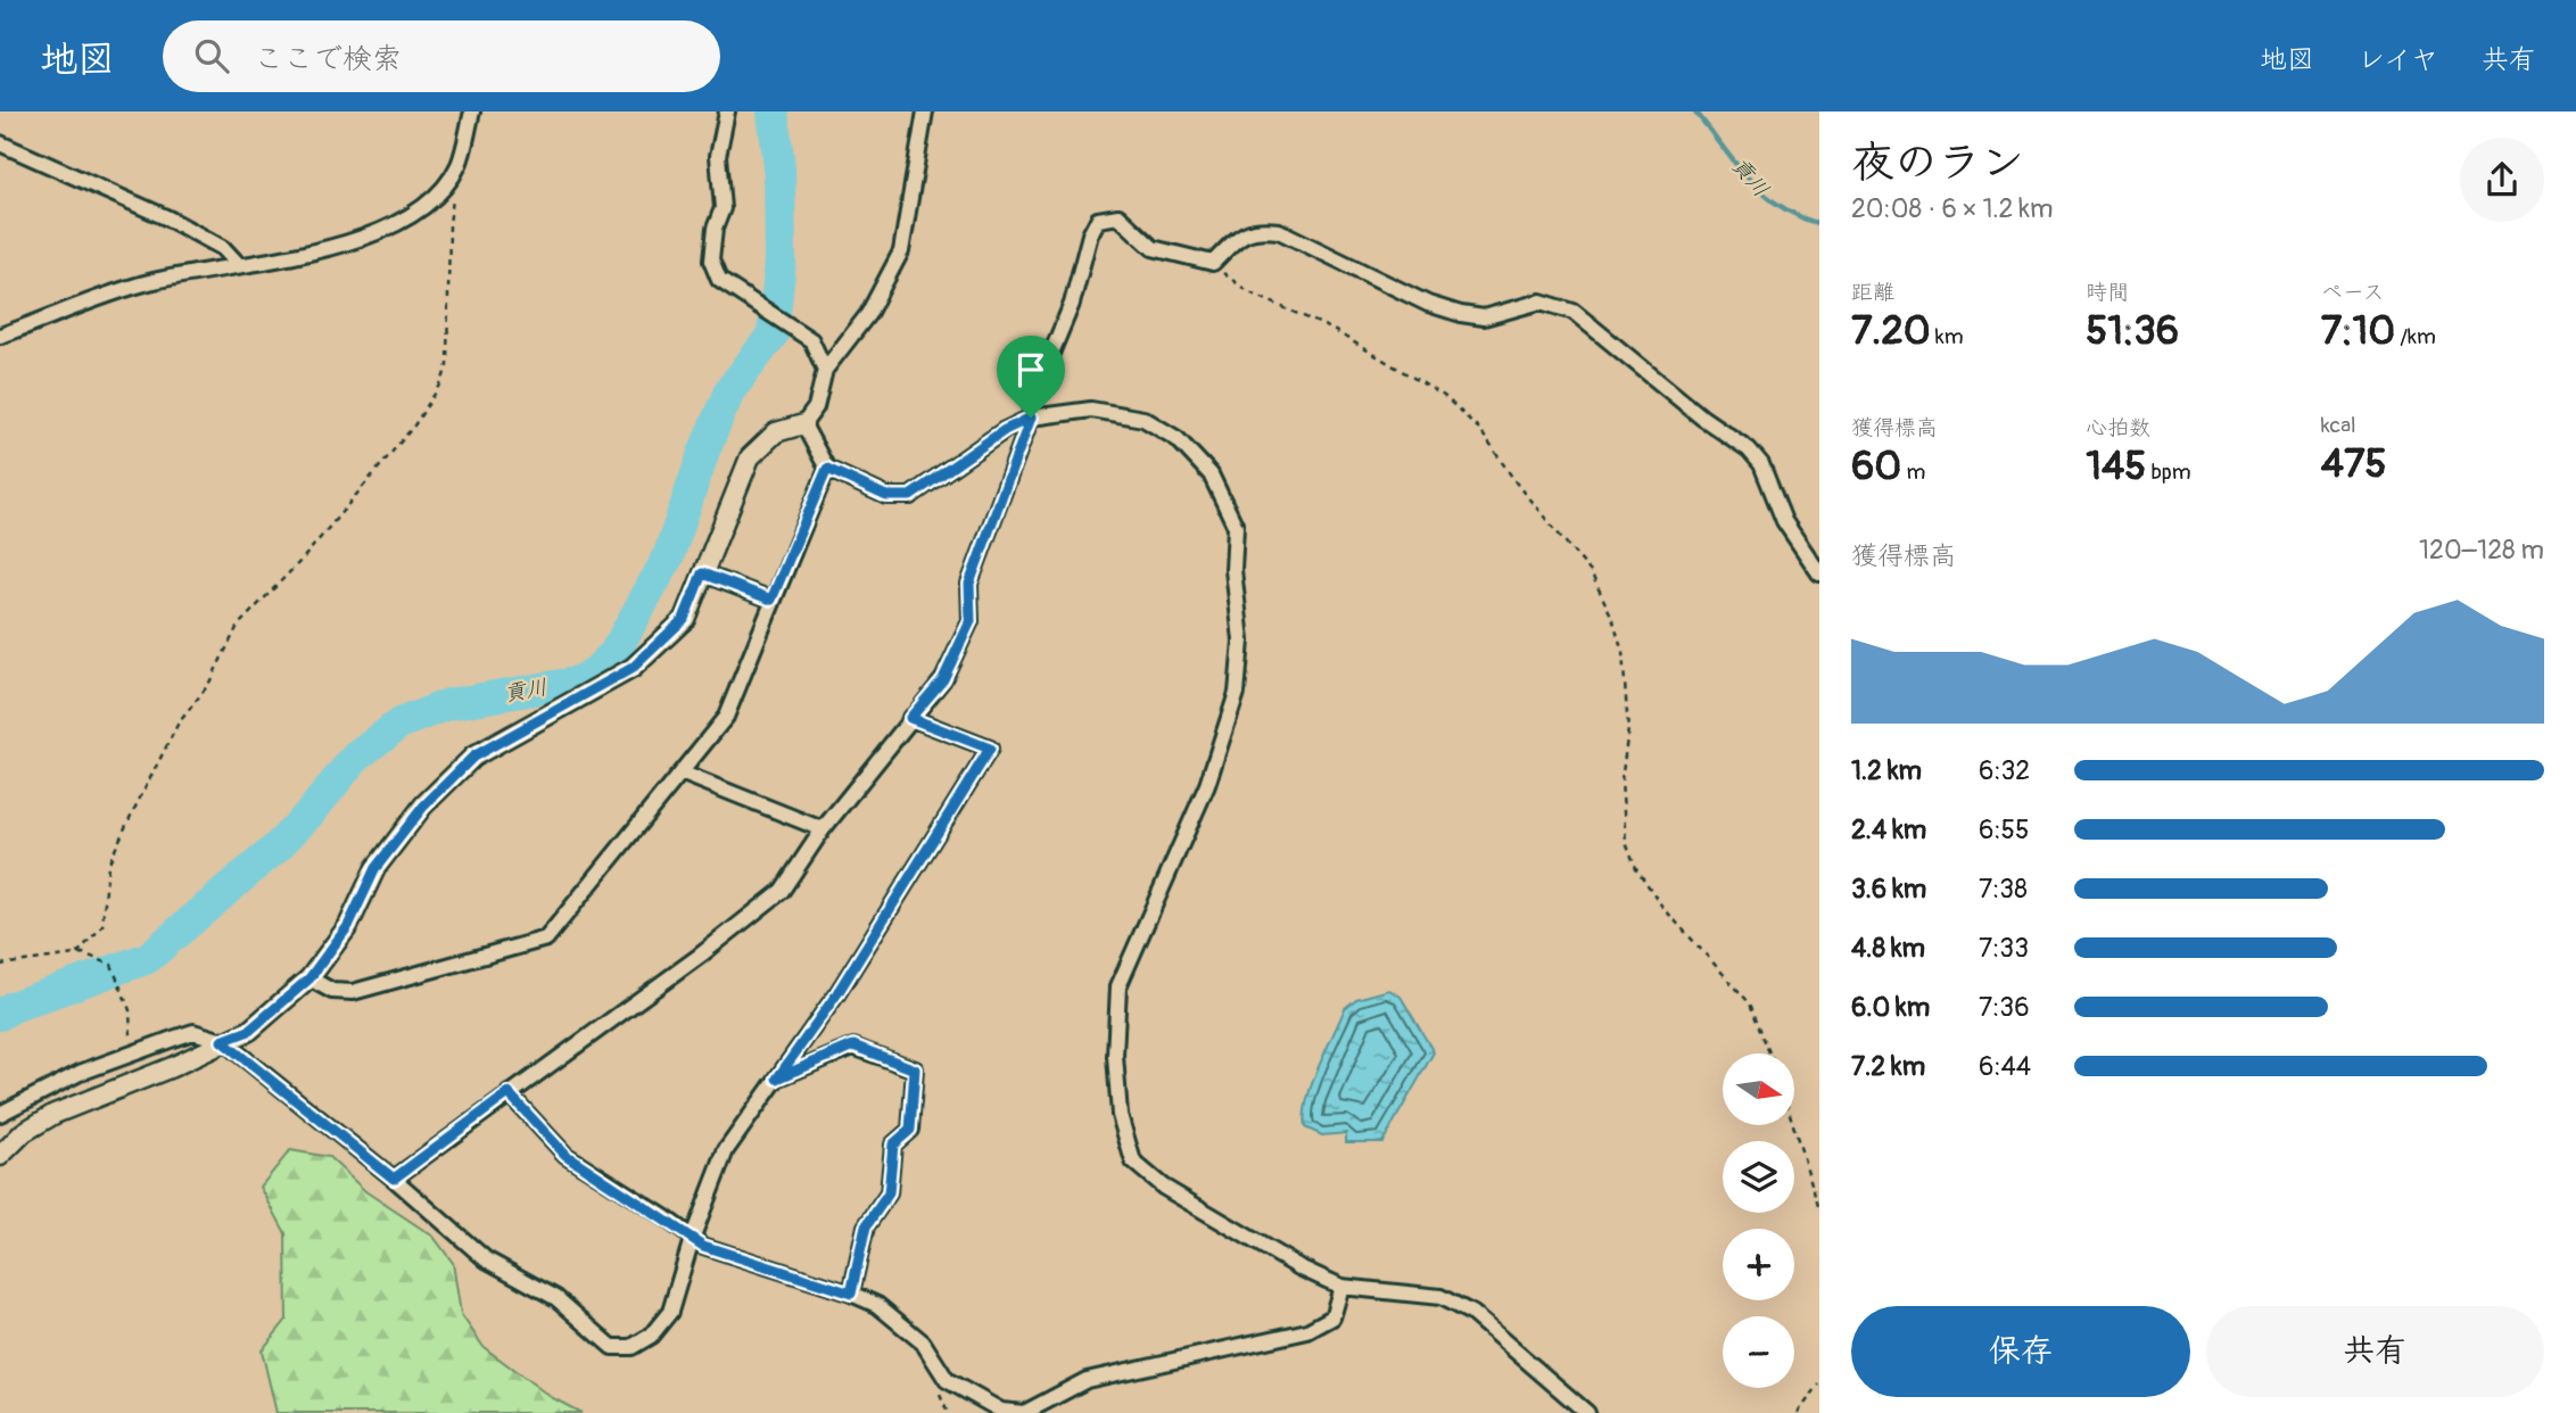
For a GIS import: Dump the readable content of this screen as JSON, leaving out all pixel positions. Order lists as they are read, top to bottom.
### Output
{
  "water": ["貢川"],
  "north": "right",
  "page": {
    "header": "地図",
    "search": "ここで検索",
    "nav": ["地図", "レイヤ", "共有"],
    "heading": ["夜のラン", "20:08 · 6 × 1.2 km"],
    "stats": [
      ["距離", "7.20 km"],
      ["時間", "51:36"],
      ["ペース", "7:10 /km"],
      ["獲得標高", "60 m"],
      ["心拍数", "145 bpm"],
      ["kcal", "475"]
    ],
    "chart": ["獲得標高", "120–128 m"],
    "list": [
      {
        "name": "1.2 km",
        "note": "6:32"
      },
      {
        "name": "2.4 km",
        "note": "6:55"
      },
      {
        "name": "3.6 km",
        "note": "7:38"
      },
      {
        "name": "4.8 km",
        "note": "7:33"
      },
      {
        "name": "6.0 km",
        "note": "7:36"
      },
      {
        "name": "7.2 km",
        "note": "6:44"
      }
    ],
    "map_buttons": ["+", "−"],
    "buttons": ["保存", "共有"]
  }
}
